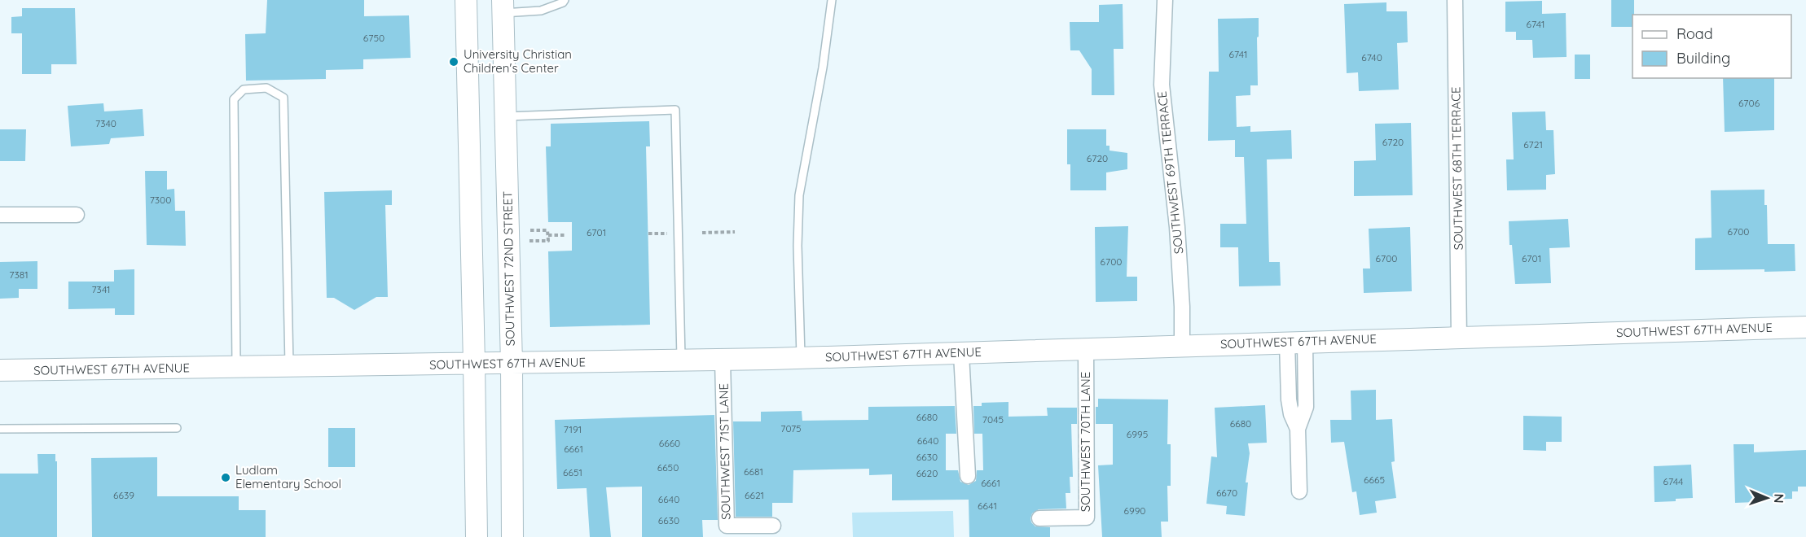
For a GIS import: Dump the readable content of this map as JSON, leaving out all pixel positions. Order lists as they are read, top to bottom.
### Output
{
  "streets": {
    "main road": ["SOUTHWEST 72ND STREET", "SOUTHWEST 67TH AVENUE"],
    "street": [
      "SOUTHWEST 68TH TERRACE",
      "SOUTHWEST 69TH TERRACE",
      "SOUTHWEST 70TH LANE",
      "SOUTHWEST 71ST LANE"
    ]
  },
  "crossings": [
    ["SOUTHWEST 68TH TERRACE", "SOUTHWEST 67TH AVENUE"],
    ["SOUTHWEST 69TH TERRACE", "SOUTHWEST 67TH AVENUE"],
    ["SOUTHWEST 72ND STREET", "SOUTHWEST 67TH AVENUE"],
    ["SOUTHWEST 67TH AVENUE", "SOUTHWEST 70TH LANE"],
    ["SOUTHWEST 67TH AVENUE", "SOUTHWEST 71ST LANE"]
  ],
  "places": ["University Christian Children's Center", "Ludlam Elementary School"],
  "house_numbers": [
    "6741",
    "6750",
    "6741",
    "6740",
    "6706",
    "7340",
    "6720",
    "6721",
    "6720",
    "7300",
    "6700",
    "6701",
    "6700",
    "6701",
    "6700",
    "7381",
    "7341",
    "6680",
    "7045",
    "6680",
    "7075",
    "7191",
    "6995",
    "6640",
    "6660",
    "6661",
    "6630",
    "6650",
    "6681",
    "6651",
    "6620",
    "6665",
    "6744",
    "6661",
    "6670",
    "6639",
    "6621",
    "6640",
    "6641",
    "6990",
    "6630"
  ],
  "legend": ["Road", "Building"],
  "north": "right"
}
